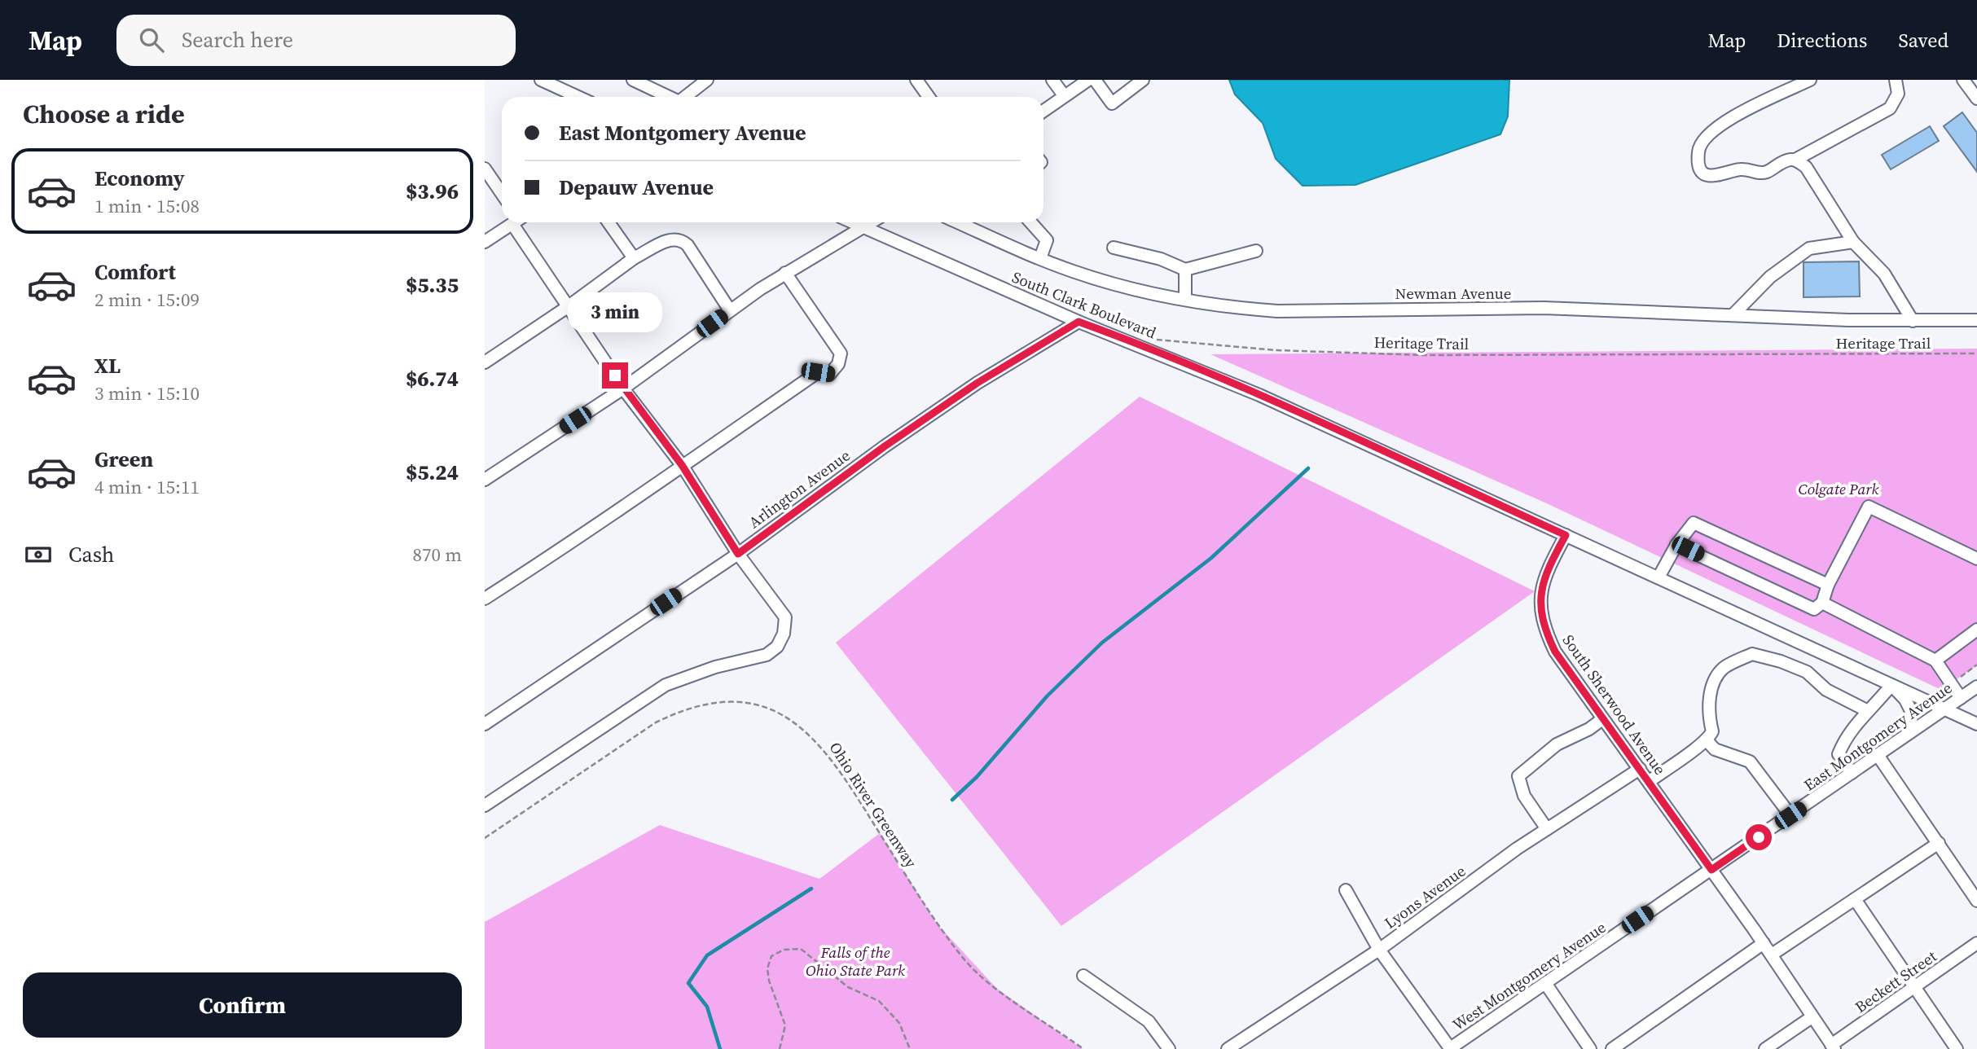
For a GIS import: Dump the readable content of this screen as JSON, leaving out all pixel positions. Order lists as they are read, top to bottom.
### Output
{
  "streets": {
    "street": [
      "Newman Avenue",
      "South Clark Boulevard",
      "Arlington Avenue",
      "South Sherwood Avenue",
      "East Montgomery Avenue",
      "Lyons Avenue",
      "West Montgomery Avenue",
      "Beckett Street"
    ],
    "path": ["Heritage Trail", "Ohio River Greenway"]
  },
  "crossings": [
    ["South Clark Boulevard", "Arlington Avenue"],
    ["South Clark Boulevard", "South Sherwood Avenue"],
    ["South Clark Boulevard", "East Montgomery Avenue"],
    ["South Sherwood Avenue", "East Montgomery Avenue"],
    ["South Sherwood Avenue", "Lyons Avenue"],
    ["South Sherwood Avenue", "West Montgomery Avenue"],
    ["South Sherwood Avenue", "Beckett Street"],
    ["East Montgomery Avenue", "West Montgomery Avenue"]
  ],
  "parks": ["Colgate Park", "Falls of the Ohio State Park"],
  "page": {
    "header": "Map",
    "search": "Search here",
    "nav": ["Map", "Directions", "Saved"],
    "heading": "Choose a ride",
    "banner": ["East Montgomery Avenue", "Depauw Avenue"],
    "list": [
      {
        "name": "Economy",
        "note": "1 min · 15:08",
        "value": "$3.96"
      },
      {
        "name": "Comfort",
        "note": "2 min · 15:09",
        "value": "$5.35"
      },
      {
        "name": "XL",
        "note": "3 min · 15:10",
        "value": "$6.74"
      },
      {
        "name": "Green",
        "note": "4 min · 15:11",
        "value": "$5.24"
      }
    ],
    "bubble": "3 min",
    "pay": ["Cash", "870 m"],
    "buttons": "Confirm"
  }
}
